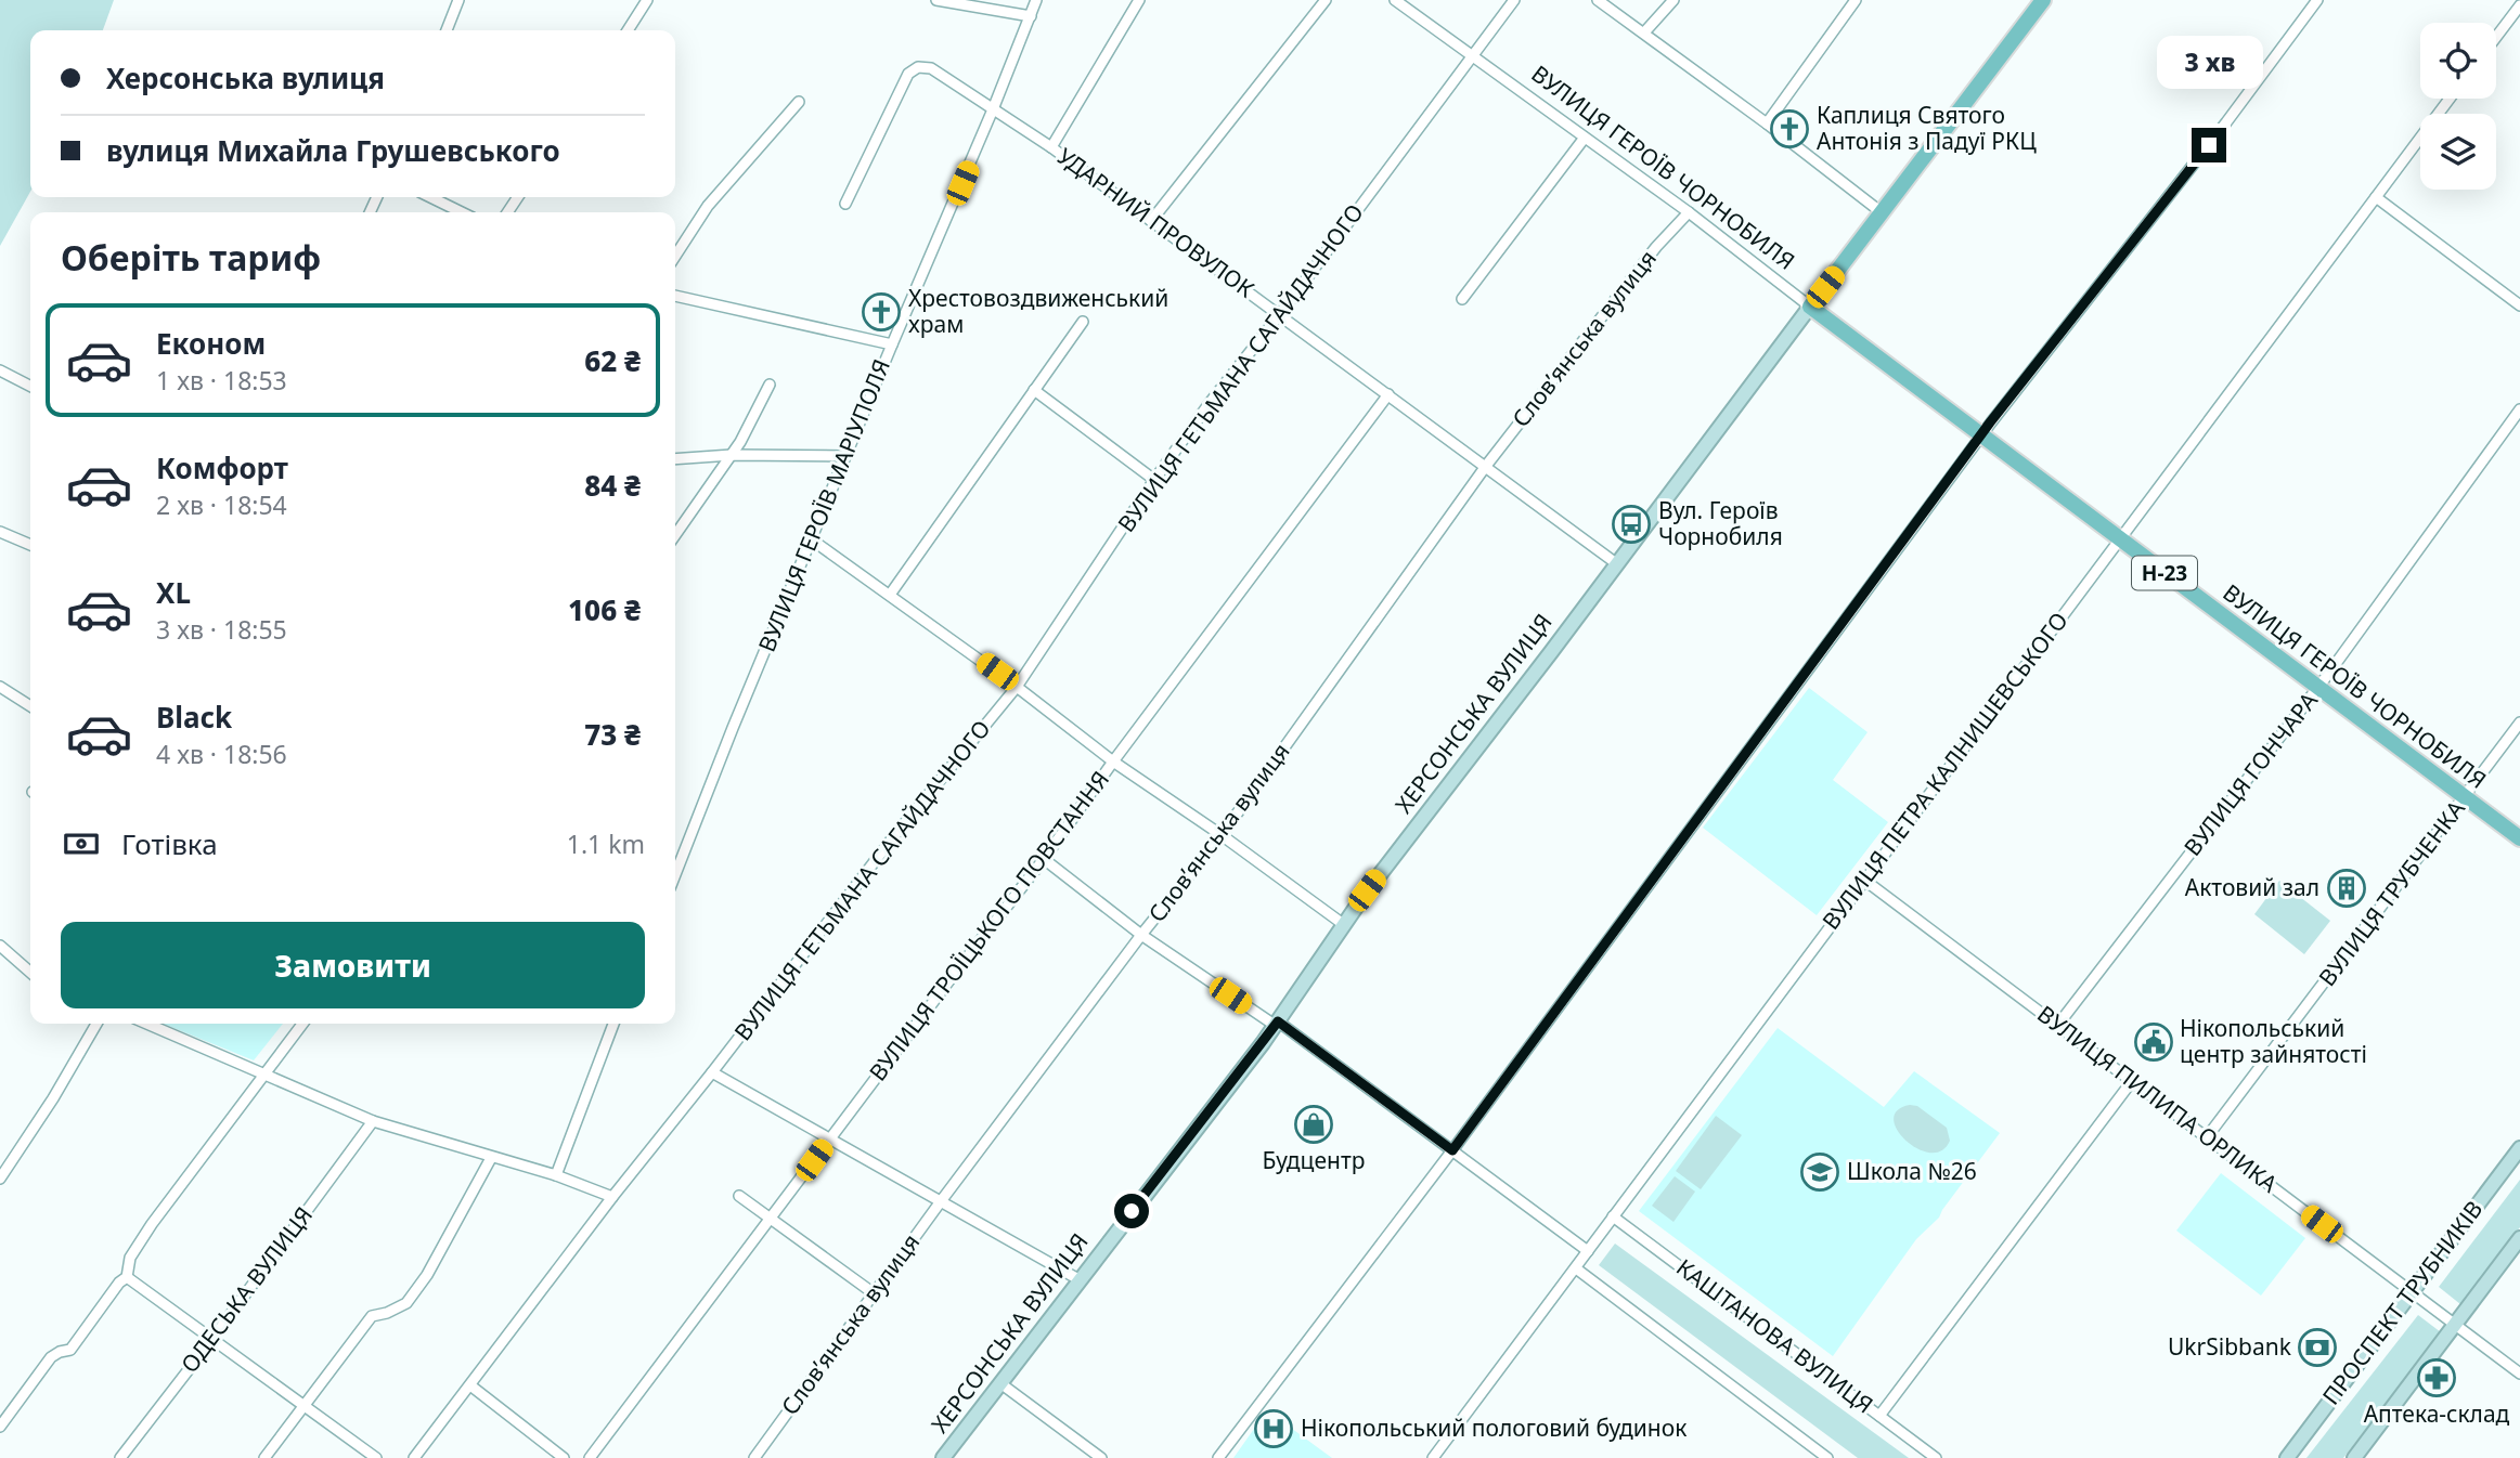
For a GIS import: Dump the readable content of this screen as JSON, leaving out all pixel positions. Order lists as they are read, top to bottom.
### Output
{
  "streets": {
    "main road": [
      "ВУЛИЦЯ ГЕРОЇВ ЧОРНОБИЛЯ",
      "Н-23",
      "ХЕРСОНСЬКА ВУЛИЦЯ",
      "ПРОСПЕКТ ТРУБНИКІВ"
    ],
    "street": [
      "УДАРНИЙ ПРОВУЛОК",
      "Словʼянська вулиця",
      "ВУЛИЦЯ ГЕТЬМАНА САГАЙДАЧНОГО",
      "ВУЛИЦЯ ГЕРОЇВ МАРІУПОЛЯ",
      "ВУЛИЦЯ ПЕТРА КАЛНИШЕВСЬКОГО",
      "ВУЛИЦЯ ГОНЧАРА",
      "ВУЛИЦЯ ТРУБЧЕНКА",
      "ВУЛИЦЯ ТРОЇЦЬКОГО ПОВСТАННЯ",
      "ВУЛИЦЯ ПИЛИПА ОРЛИКА",
      "ОДЕСЬКА ВУЛИЦЯ",
      "КАШТАНОВА ВУЛИЦЯ"
    ]
  },
  "crossings": [
    ["ВУЛИЦЯ ГЕРОЇВ ЧОРНОБИЛЯ", "Словʼянська вулиця"],
    ["ВУЛИЦЯ ГЕРОЇВ ЧОРНОБИЛЯ", "ВУЛИЦЯ ГЕТЬМАНА САГАЙДАЧНОГО"],
    ["ВУЛИЦЯ ГЕРОЇВ ЧОРНОБИЛЯ", "ХЕРСОНСЬКА ВУЛИЦЯ"],
    ["ВУЛИЦЯ ГЕРОЇВ ЧОРНОБИЛЯ", "ВУЛИЦЯ ПЕТРА КАЛНИШЕВСЬКОГО"],
    ["ВУЛИЦЯ ГЕРОЇВ ЧОРНОБИЛЯ", "ВУЛИЦЯ ГОНЧАРА"],
    ["ВУЛИЦЯ ГЕРОЇВ ЧОРНОБИЛЯ", "ВУЛИЦЯ ТРУБЧЕНКА"],
    ["УДАРНИЙ ПРОВУЛОК", "Словʼянська вулиця"],
    ["УДАРНИЙ ПРОВУЛОК", "ВУЛИЦЯ ГЕТЬМАНА САГАЙДАЧНОГО"],
    ["УДАРНИЙ ПРОВУЛОК", "ВУЛИЦЯ ГЕРОЇВ МАРІУПОЛЯ"],
    ["УДАРНИЙ ПРОВУЛОК", "ХЕРСОНСЬКА ВУЛИЦЯ"],
    ["УДАРНИЙ ПРОВУЛОК", "ВУЛИЦЯ ТРОЇЦЬКОГО ПОВСТАННЯ"],
    ["ВУЛИЦЯ ПЕТРА КАЛНИШЕВСЬКОГО", "ВУЛИЦЯ ПИЛИПА ОРЛИКА"],
    ["ВУЛИЦЯ ПЕТРА КАЛНИШЕВСЬКОГО", "КАШТАНОВА ВУЛИЦЯ"],
    ["ВУЛИЦЯ ГОНЧАРА", "ВУЛИЦЯ ПИЛИПА ОРЛИКА"],
    ["ВУЛИЦЯ ТРУБЧЕНКА", "ВУЛИЦЯ ПИЛИПА ОРЛИКА"],
    ["ВУЛИЦЯ ПИЛИПА ОРЛИКА", "ПРОСПЕКТ ТРУБНИКІВ"]
  ],
  "places": {
    "church": ["Каплиця Святого Антонія з Падуї РКЦ", "Хрестовоздвиженський храм"],
    "bus stop": ["Вул. Героїв Чорнобиля"],
    "building": ["Актовий зал"],
    "public building": ["Нікопольський центр зайнятості"],
    "shop": ["Будцентр"],
    "school or university": ["Школа №26"],
    "bank": ["UkrSibbank"],
    "pharmacy": ["Аптека-склад"],
    "hospital": ["Нікопольський пологовий будинок"]
  },
  "page": {
    "banner": ["Херсонська вулиця", "вулиця Михайла Грушевського"],
    "bubble": "3 хв",
    "heading": "Оберіть тариф",
    "list": [
      {
        "name": "Економ",
        "note": "1 хв · 18:53",
        "value": "62 ₴"
      },
      {
        "name": "Комфорт",
        "note": "2 хв · 18:54",
        "value": "84 ₴"
      },
      {
        "name": "XL",
        "note": "3 хв · 18:55",
        "value": "106 ₴"
      },
      {
        "name": "Black",
        "note": "4 хв · 18:56",
        "value": "73 ₴"
      }
    ],
    "pay": ["Готівка", "1.1 km"],
    "buttons": "Замовити"
  }
}
